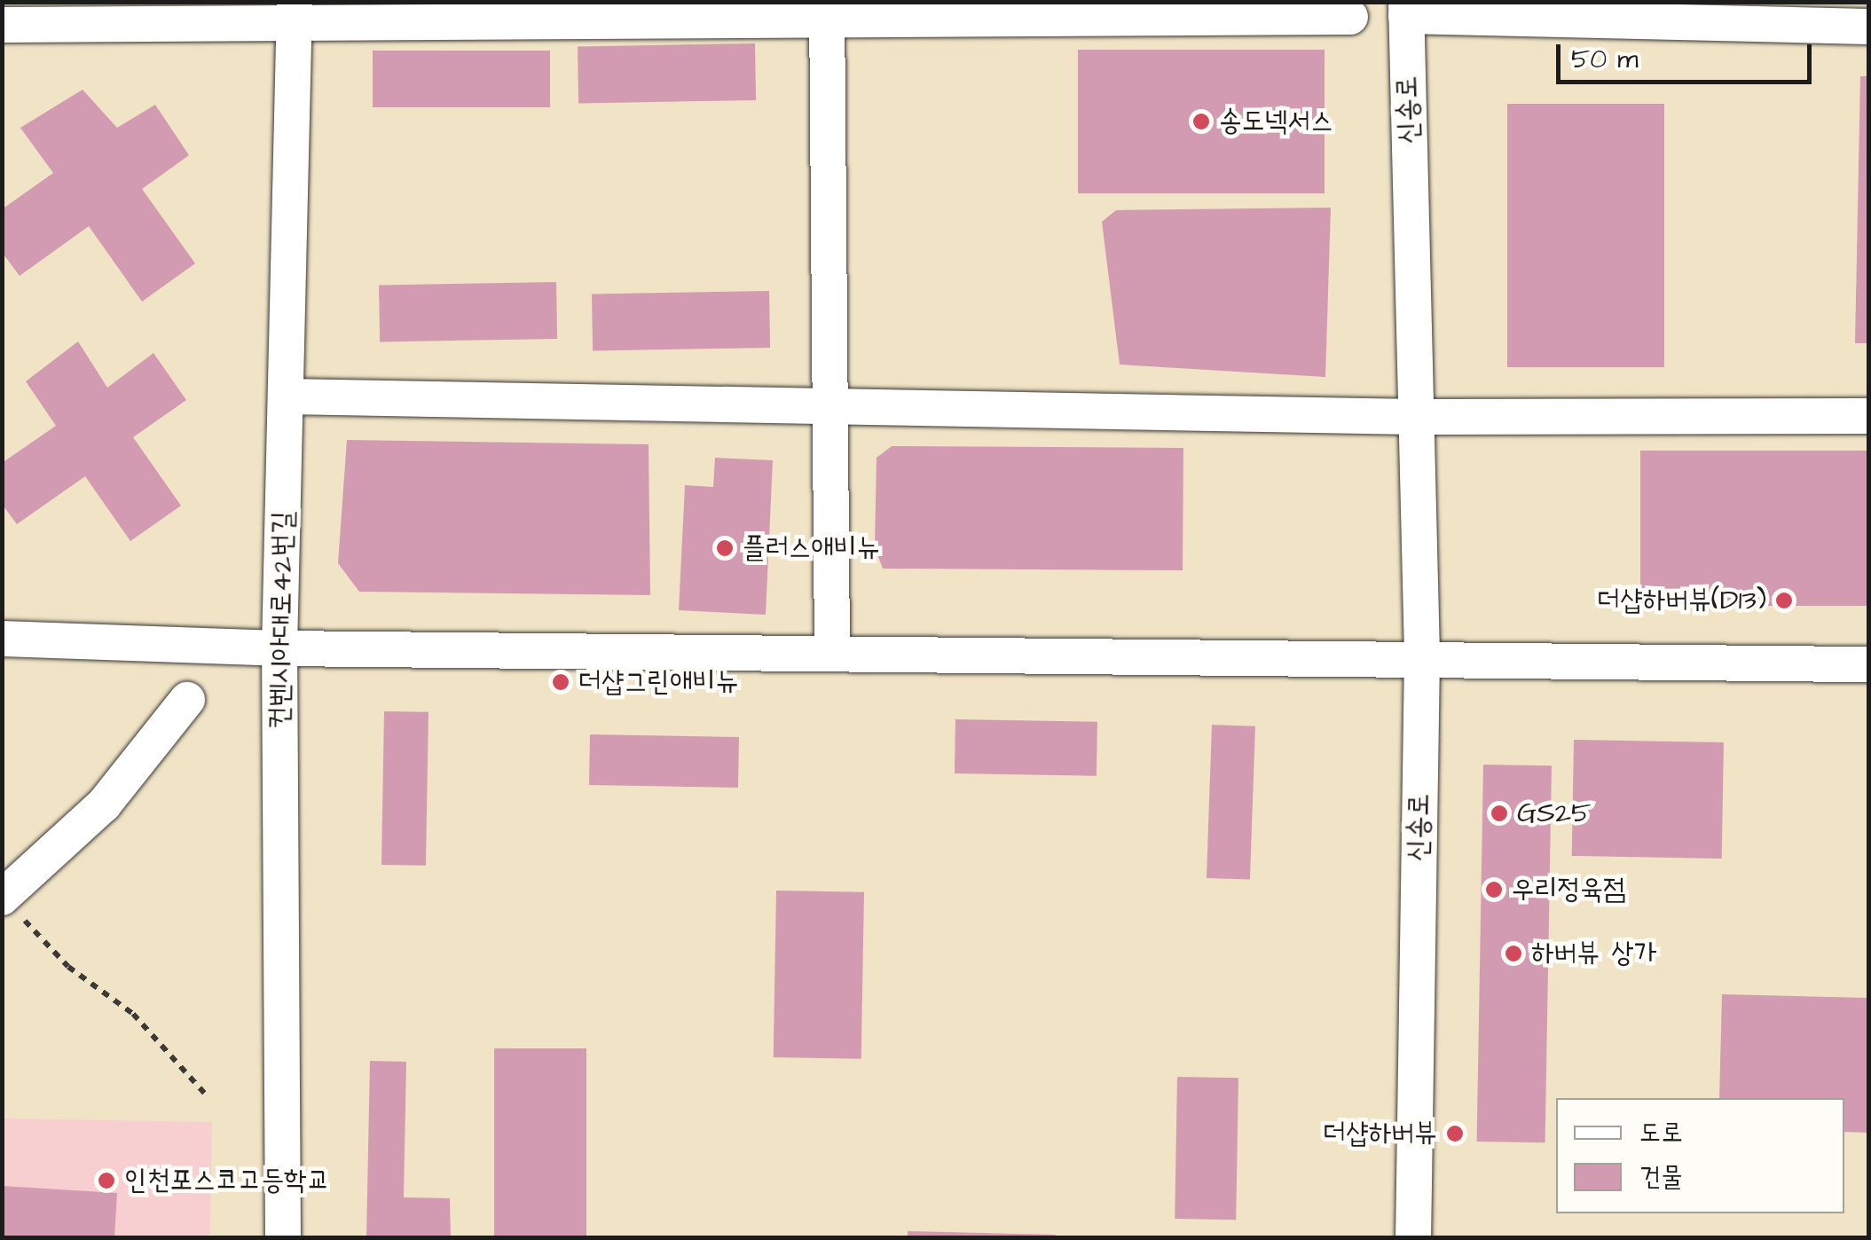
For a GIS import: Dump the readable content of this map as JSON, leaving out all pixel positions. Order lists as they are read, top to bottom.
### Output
{
  "streets": {
    "street": ["신송로", "컨벤시아대로42번길"]
  },
  "places": [
    "송도넥서스",
    "플러스애비뉴",
    "더샵하버뷰(D13)",
    "더샵그린애비뉴",
    "GS25",
    "우리정육점",
    "하버뷰 상가",
    "더샵하버뷰",
    "인천포스코고등학교"
  ],
  "legend": ["도로", "건물"],
  "scale_bar": "50 m"
}
